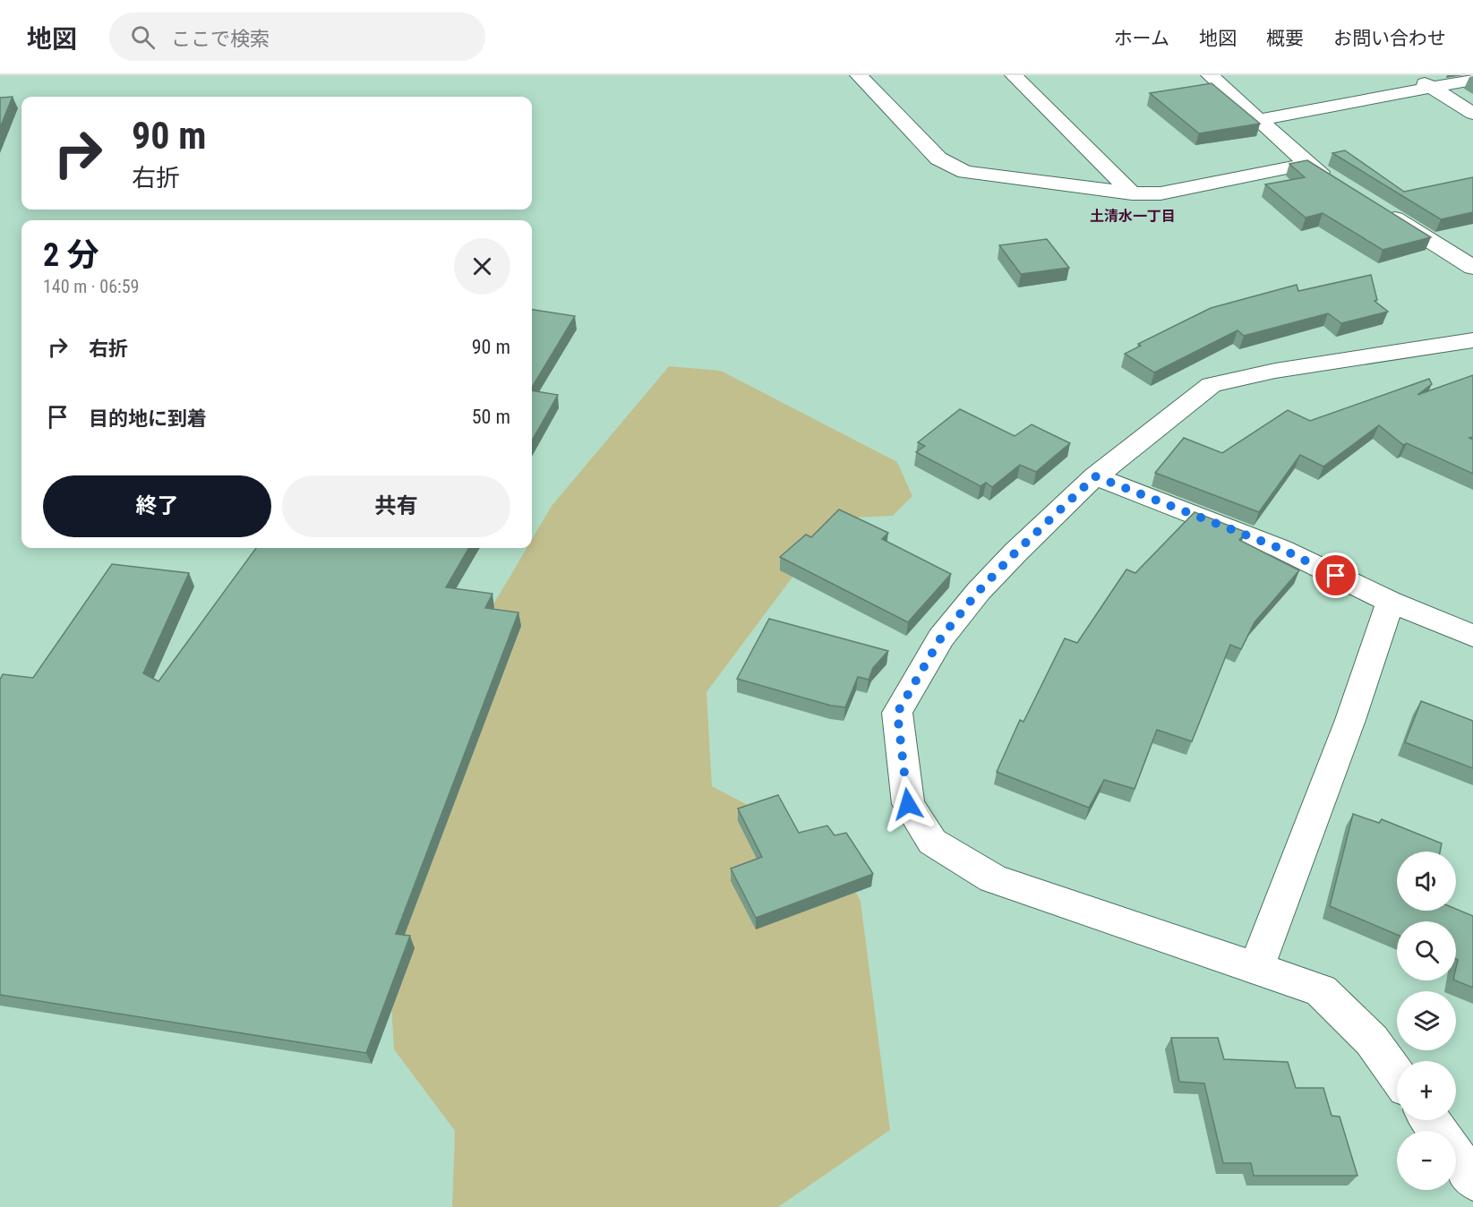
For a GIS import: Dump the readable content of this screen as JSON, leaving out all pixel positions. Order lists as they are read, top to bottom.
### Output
{
  "districts": ["土清水一丁目"],
  "page": {
    "header": "地図",
    "search": "ここで検索",
    "nav": [
      "ホーム",
      "地図",
      "概要",
      "お問い合わせ"
    ],
    "turn": ["90 m", "右折"],
    "heading": ["2 分", "140 m · 06:59"],
    "list": [
      {
        "name": "右折",
        "value": "90 m"
      },
      {
        "name": "目的地に到着",
        "value": "50 m"
      }
    ],
    "buttons": ["終了", "共有"],
    "map_buttons": ["+", "−"]
  }
}
